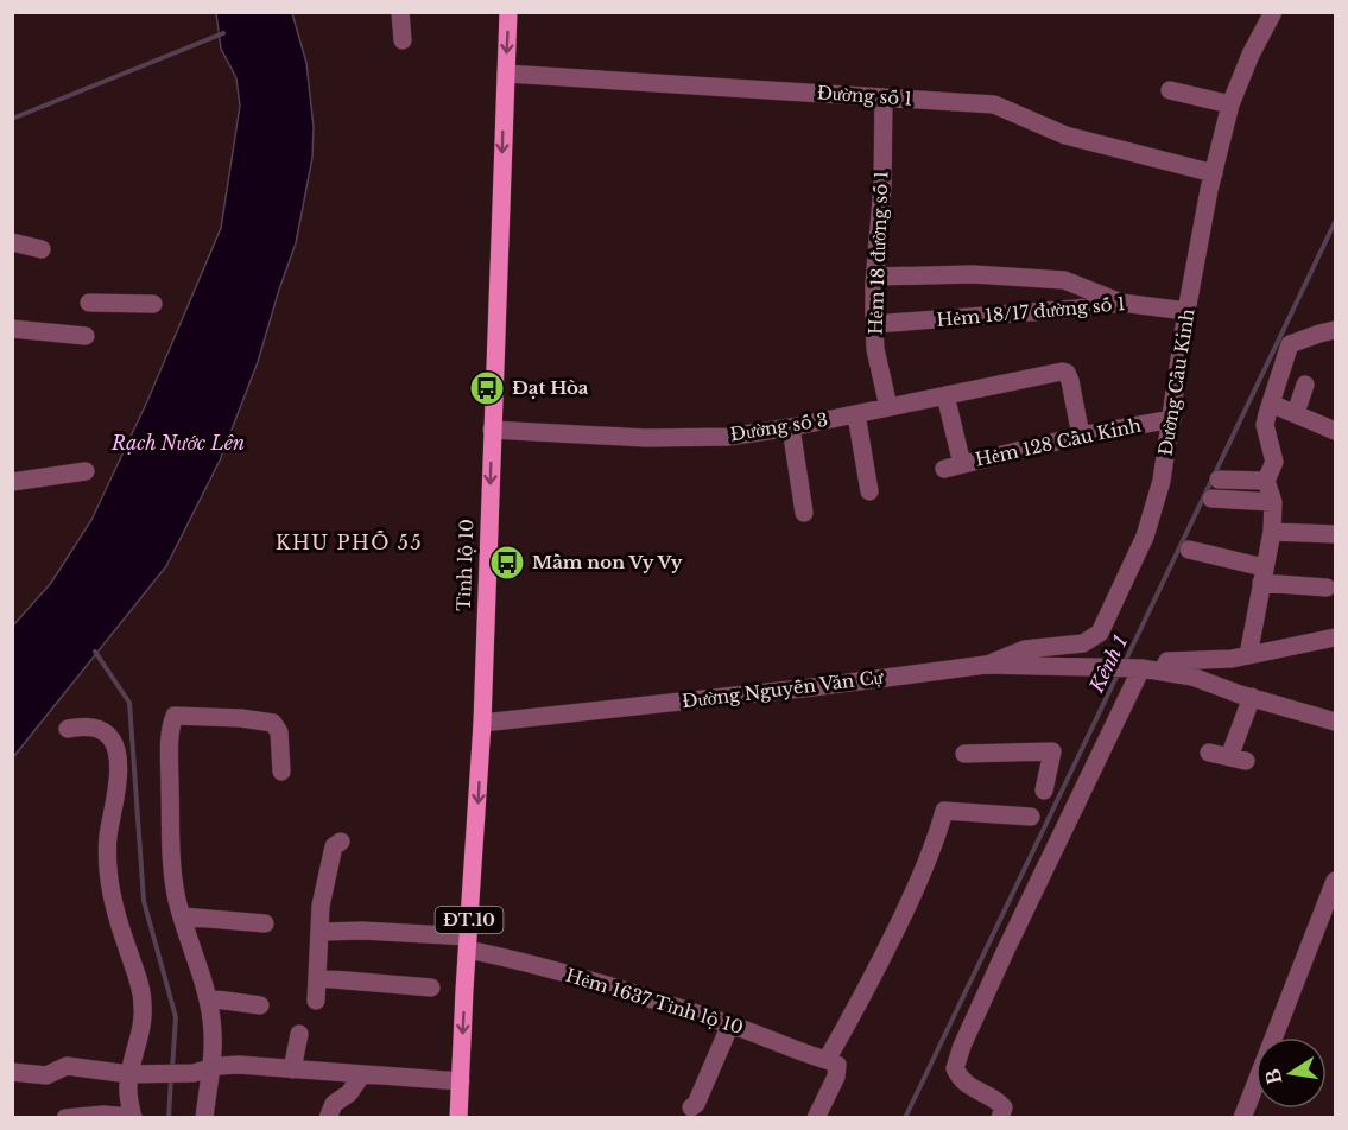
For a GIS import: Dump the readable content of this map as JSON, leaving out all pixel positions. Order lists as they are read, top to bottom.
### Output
{
  "streets": {
    "main road": ["Tỉnh lộ 10", "ĐT.10"],
    "street": [
      "Đường số 1",
      "Hẻm 18 đường số 1",
      "Hẻm 18/17 đường số 1",
      "Đường Cầu Kinh",
      "Đường số 3",
      "Hẻm 128 Cầu Kinh",
      "Đường Nguyễn Văn Cự",
      "Hẻm 1637 Tỉnh lộ 10"
    ]
  },
  "crossings": [
    ["Đường số 1", "Hẻm 18 đường số 1"],
    ["Đường số 1", "Đường Cầu Kinh"],
    ["Đường số 1", "Tỉnh lộ 10"],
    ["Hẻm 18 đường số 1", "Hẻm 18/17 đường số 1"],
    ["Hẻm 18 đường số 1", "Đường số 3"],
    ["Hẻm 18/17 đường số 1", "Đường Cầu Kinh"],
    ["Đường Cầu Kinh", "Hẻm 128 Cầu Kinh"],
    ["Đường Cầu Kinh", "Đường Nguyễn Văn Cự"],
    ["Đường số 3", "Hẻm 128 Cầu Kinh"],
    ["Đường số 3", "Tỉnh lộ 10"],
    ["Tỉnh lộ 10", "Đường Nguyễn Văn Cự"],
    ["Tỉnh lộ 10", "Hẻm 1637 Tỉnh lộ 10"]
  ],
  "one_way": ["Tỉnh lộ 10"],
  "districts": ["KHU PHỐ 55"],
  "water": ["Rạch Nước Lên", "Kênh 1"],
  "places": {
    "bus stop": ["Đạt Hòa", "Mầm non Vy Vy"]
  },
  "north": "left"
}
